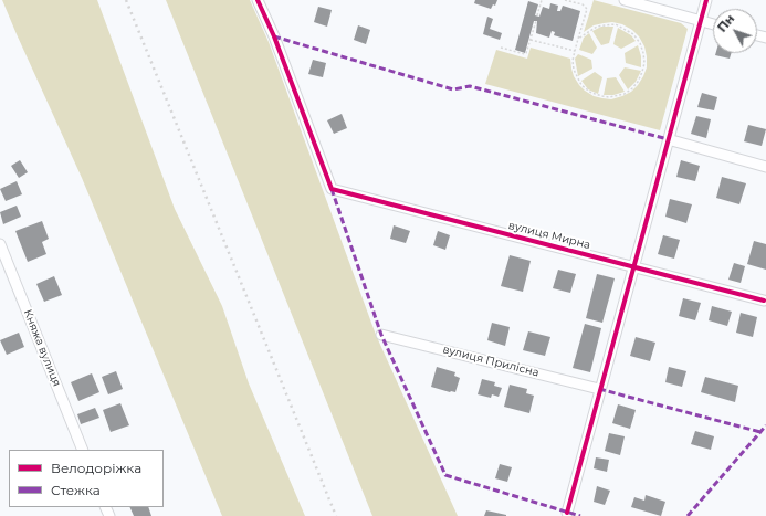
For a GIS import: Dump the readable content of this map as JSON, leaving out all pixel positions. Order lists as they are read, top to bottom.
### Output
{
  "streets": {
    "street": ["вулиця Мирна", "Княжа вулиця", "вулиця Прилісна"]
  },
  "legend": ["Велодоріжка", "Стежка"],
  "north": "top left"
}
